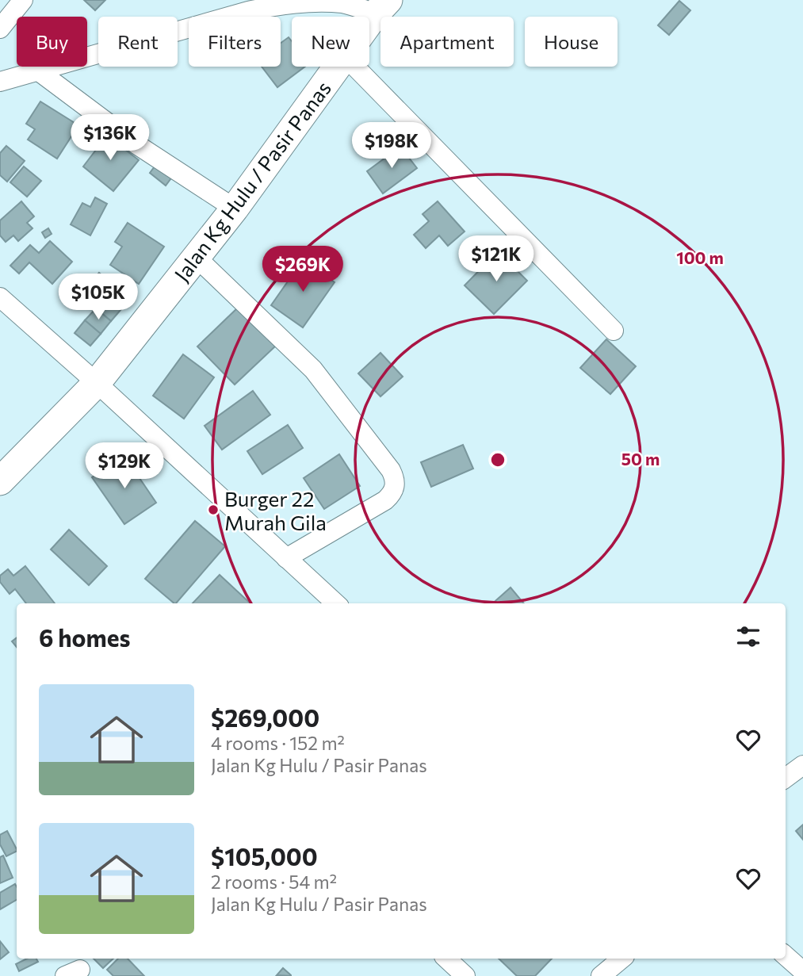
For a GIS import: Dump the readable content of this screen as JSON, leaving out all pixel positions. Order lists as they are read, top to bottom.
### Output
{
  "streets": {
    "main road": ["Jalan Kg Hulu / Pasir Panas"]
  },
  "places": ["Burger 22 Murah Gila"],
  "page": {
    "chip": [
      "Buy",
      "Rent",
      "Filters",
      "New",
      "Apartment",
      "House"
    ],
    "price": [
      "$136K",
      "$198K",
      "$121K",
      "$269K",
      "$105K",
      "$129K"
    ],
    "heading": "6 homes",
    "list": [
      {
        "name": "$269,000",
        "note": "4 rooms · 152 m² · Jalan Kg Hulu / Pasir Panas"
      },
      {
        "name": "$105,000",
        "note": "2 rooms · 54 m² · Jalan Kg Hulu / Pasir Panas"
      }
    ]
  },
  "rings": ["100 m", "50 m"]
}
